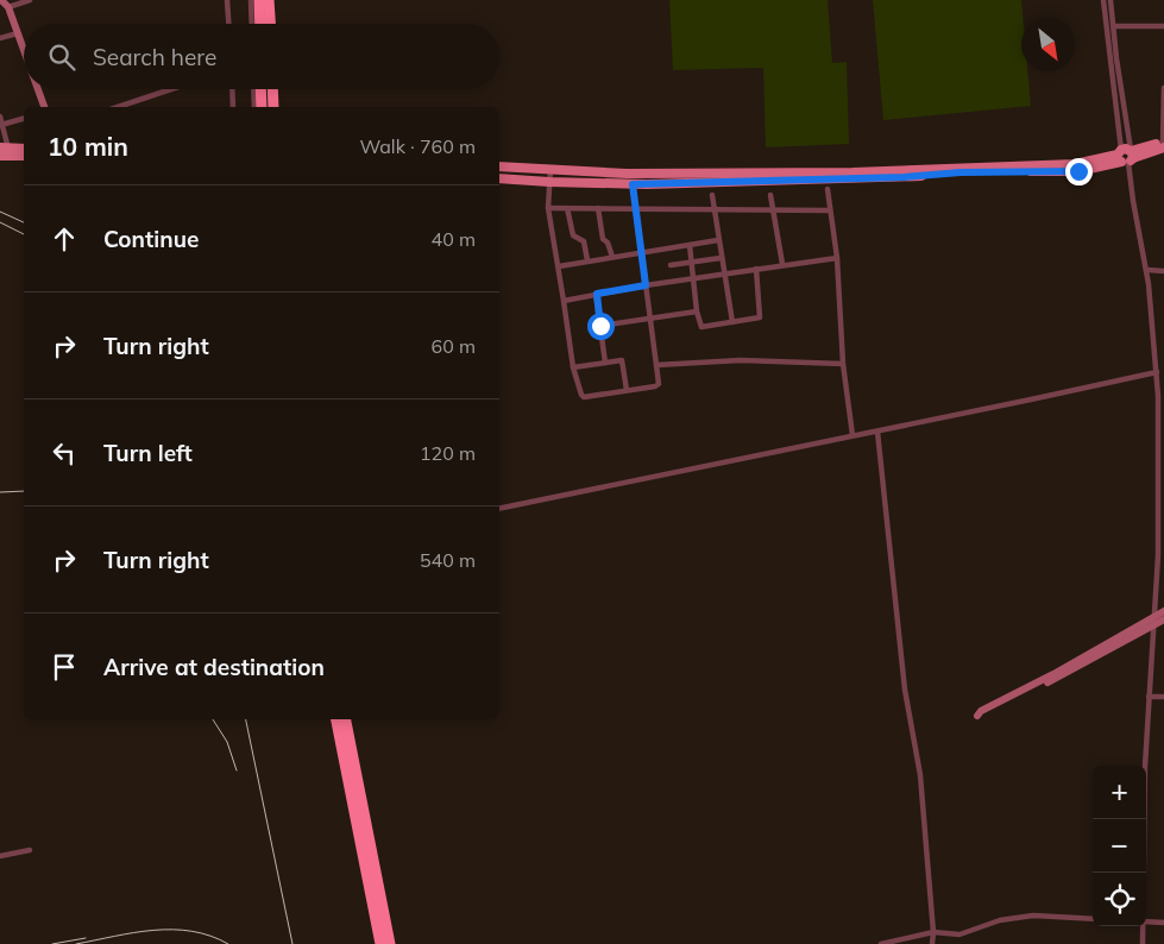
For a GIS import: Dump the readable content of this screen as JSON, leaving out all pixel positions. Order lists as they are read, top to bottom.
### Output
{
  "north": "bottom right",
  "page": {
    "search": "Search here",
    "heading": ["10 min", "Walk · 760 m"],
    "list": [
      ["Continue", "40 m"],
      ["Turn right", "60 m"],
      ["Turn left", "120 m"],
      ["Turn right", "540 m"],
      "Arrive at destination"
    ],
    "map_buttons": ["+", "−"]
  }
}
